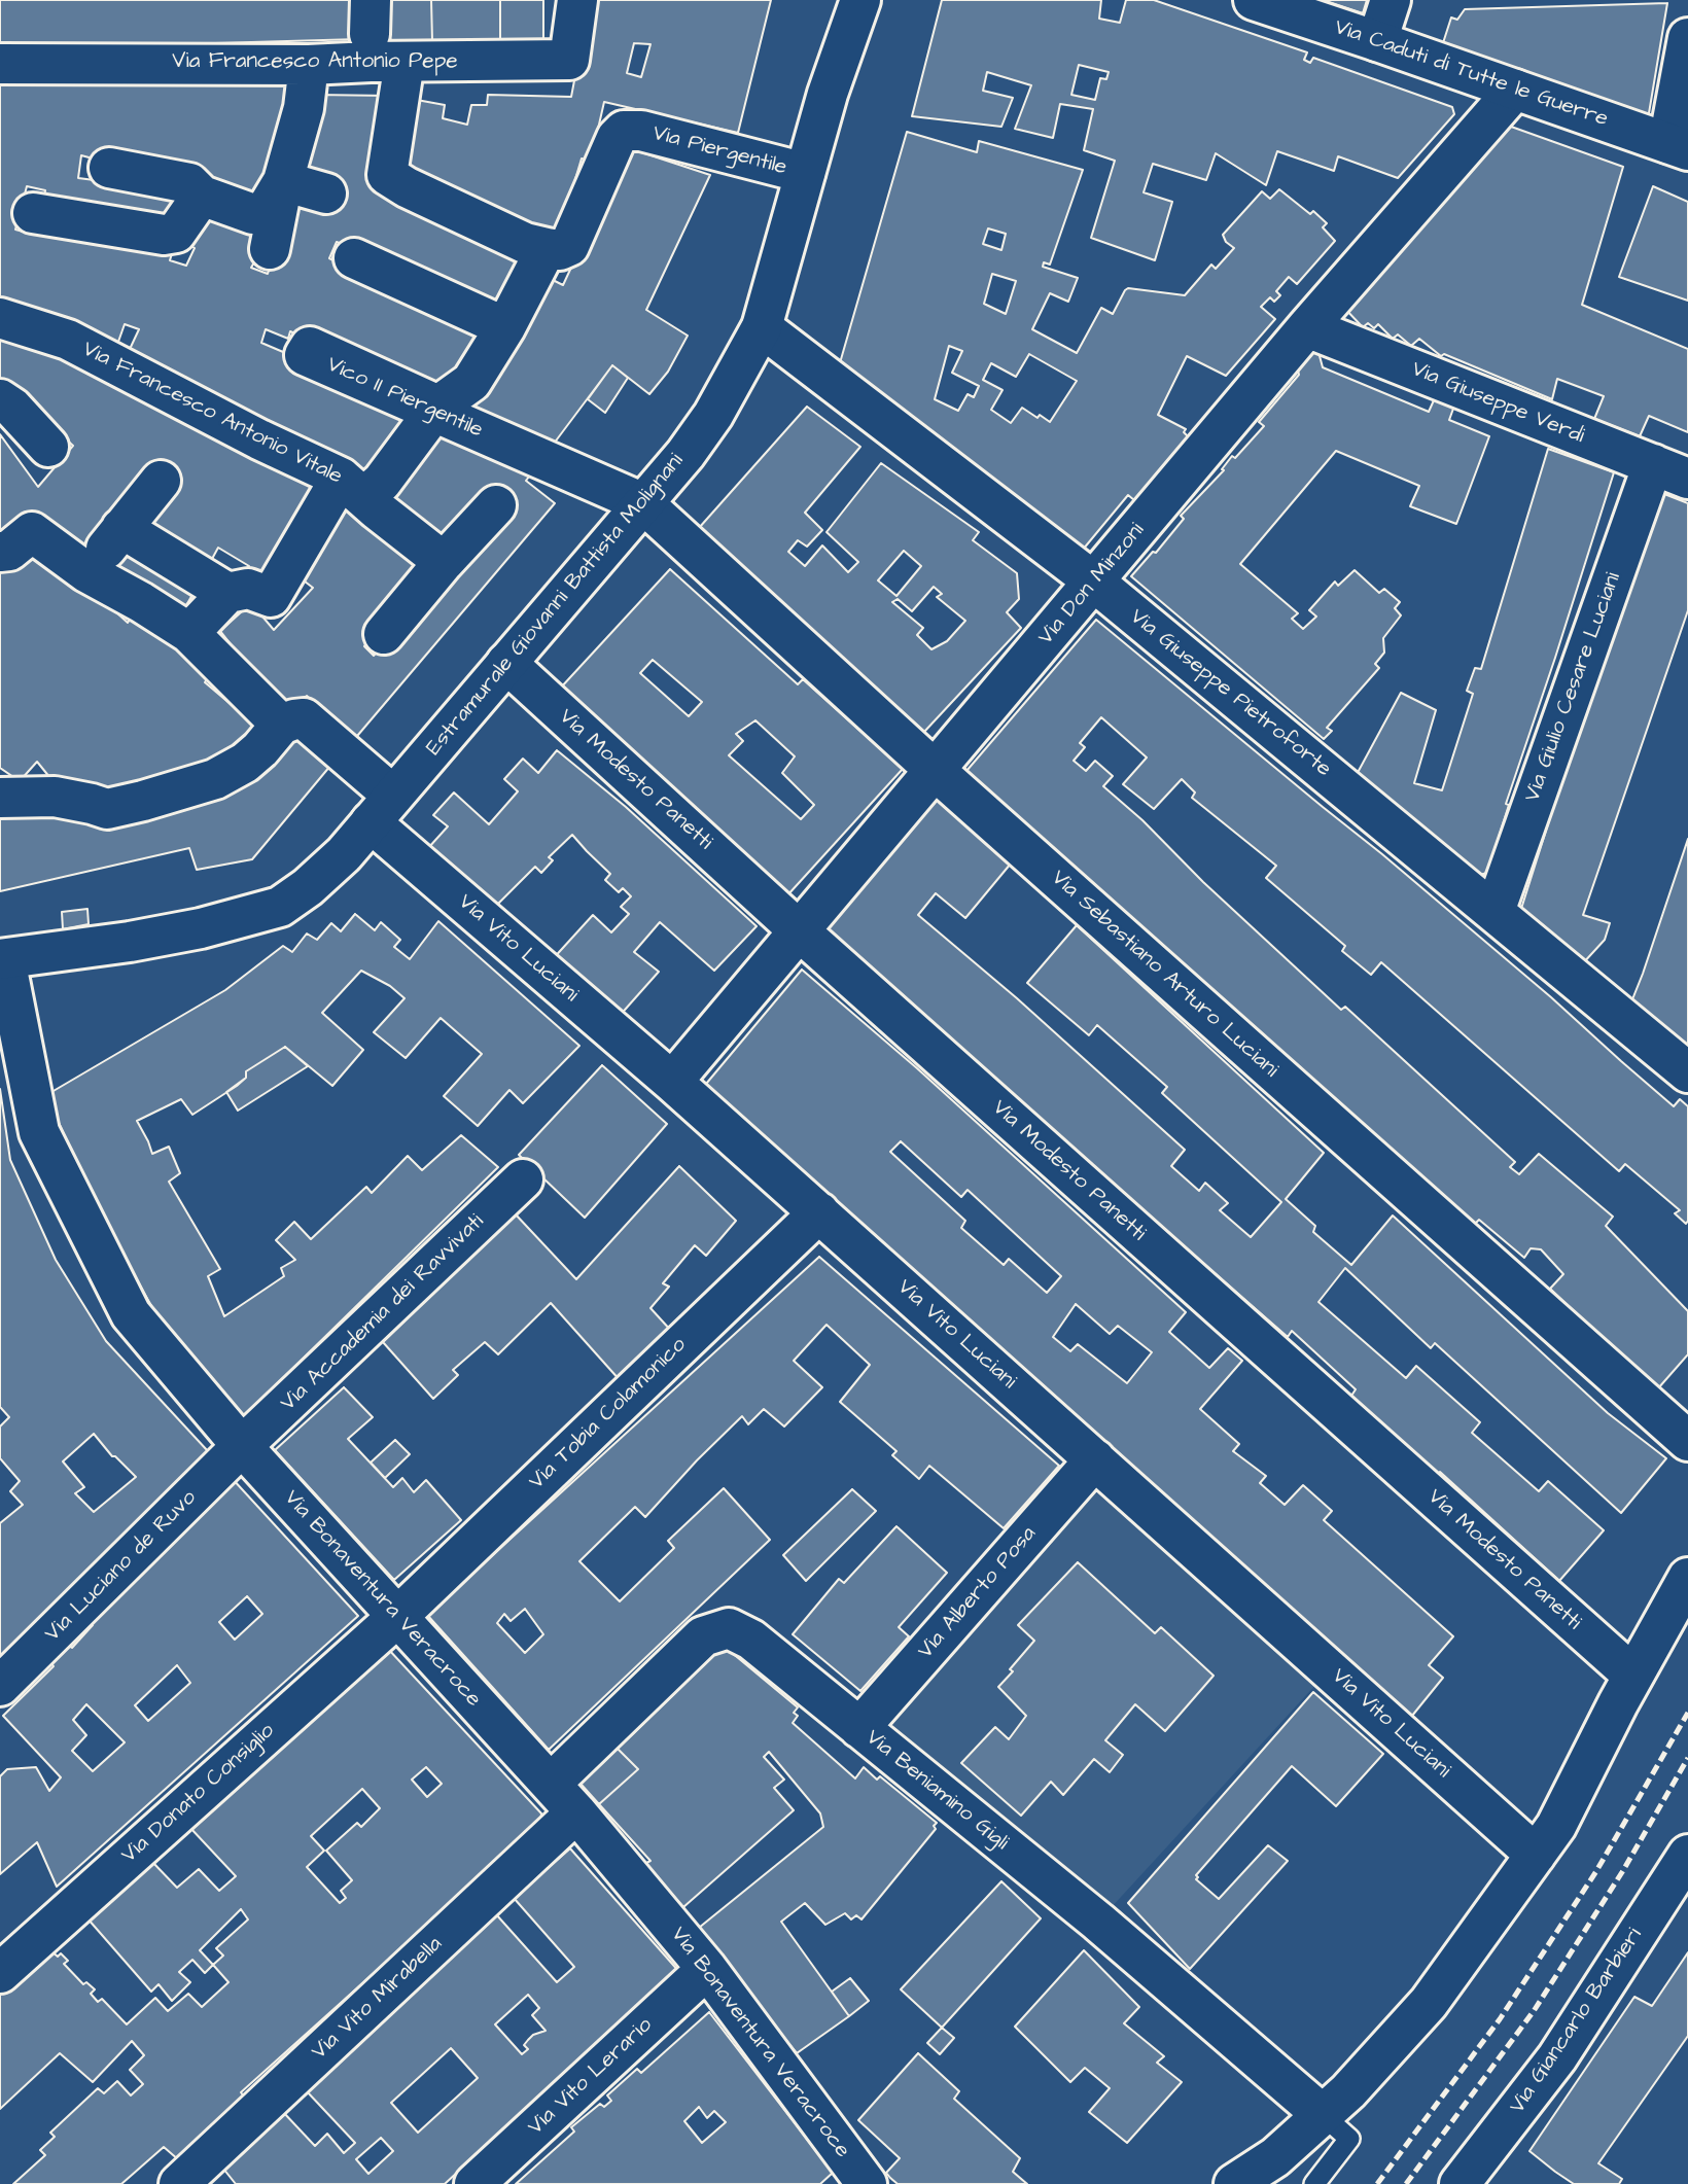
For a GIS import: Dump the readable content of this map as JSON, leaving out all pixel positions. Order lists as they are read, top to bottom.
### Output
{
  "streets": {
    "street": [
      "Via Francesco Antonio Pepe",
      "Via Caduti di Tutte le Guerre",
      "Via Piergentile",
      "Vico II Piergentile",
      "Via Giuseppe Verdi",
      "Via Francesco Antonio Vitale",
      "Via Don Minzoni",
      "Estramurale Giovanni Battista Molignani",
      "Via Giulio Cesare Luciani",
      "Via Giuseppe Pietroforte",
      "Via Modesto Panetti",
      "Via Vito Luciani",
      "Via Sebastiano Arturo Luciani",
      "Via Accademia dei Ravvivati",
      "Via Tobia Colamonico",
      "Via Luciano de Ruvo",
      "Via Alberto Posa",
      "Via Bonaventura Veracroce",
      "Via Beniamino Gigli",
      "Via Donato Consiglio",
      "Via Vito Mirabella",
      "Via Giancarlo Barbieri",
      "Via Vito Lerario"
    ]
  },
  "crossings": [
    ["Via Caduti di Tutte le Guerre", "Via Don Minzoni"],
    ["Via Piergentile", "Estramurale Giovanni Battista Molignani"],
    ["Vico II Piergentile", "Estramurale Giovanni Battista Molignani"],
    ["Vico II Piergentile", "Via Sebastiano Arturo Luciani"],
    ["Via Giuseppe Verdi", "Via Don Minzoni"],
    ["Via Giuseppe Verdi", "Via Giulio Cesare Luciani"],
    ["Via Don Minzoni", "Via Giuseppe Pietroforte"],
    ["Via Don Minzoni", "Via Modesto Panetti"],
    ["Via Don Minzoni", "Via Vito Luciani"],
    ["Via Don Minzoni", "Via Sebastiano Arturo Luciani"],
    ["Estramurale Giovanni Battista Molignani", "Via Giuseppe Pietroforte"],
    ["Estramurale Giovanni Battista Molignani", "Via Modesto Panetti"],
    ["Estramurale Giovanni Battista Molignani", "Via Vito Luciani"],
    ["Estramurale Giovanni Battista Molignani", "Via Sebastiano Arturo Luciani"],
    ["Estramurale Giovanni Battista Molignani", "Via Bonaventura Veracroce"],
    ["Via Giulio Cesare Luciani", "Via Giuseppe Pietroforte"],
    ["Via Vito Luciani", "Via Tobia Colamonico"],
    ["Via Vito Luciani", "Via Alberto Posa"],
    ["Via Accademia dei Ravvivati", "Via Luciano de Ruvo"],
    ["Via Accademia dei Ravvivati", "Via Bonaventura Veracroce"],
    ["Via Tobia Colamonico", "Via Bonaventura Veracroce"],
    ["Via Tobia Colamonico", "Via Donato Consiglio"],
    ["Via Luciano de Ruvo", "Via Bonaventura Veracroce"],
    ["Via Alberto Posa", "Via Beniamino Gigli"],
    ["Via Bonaventura Veracroce", "Via Beniamino Gigli"],
    ["Via Bonaventura Veracroce", "Via Donato Consiglio"],
    ["Via Bonaventura Veracroce", "Via Vito Mirabella"],
    ["Via Bonaventura Veracroce", "Via Vito Lerario"]
  ]
}
